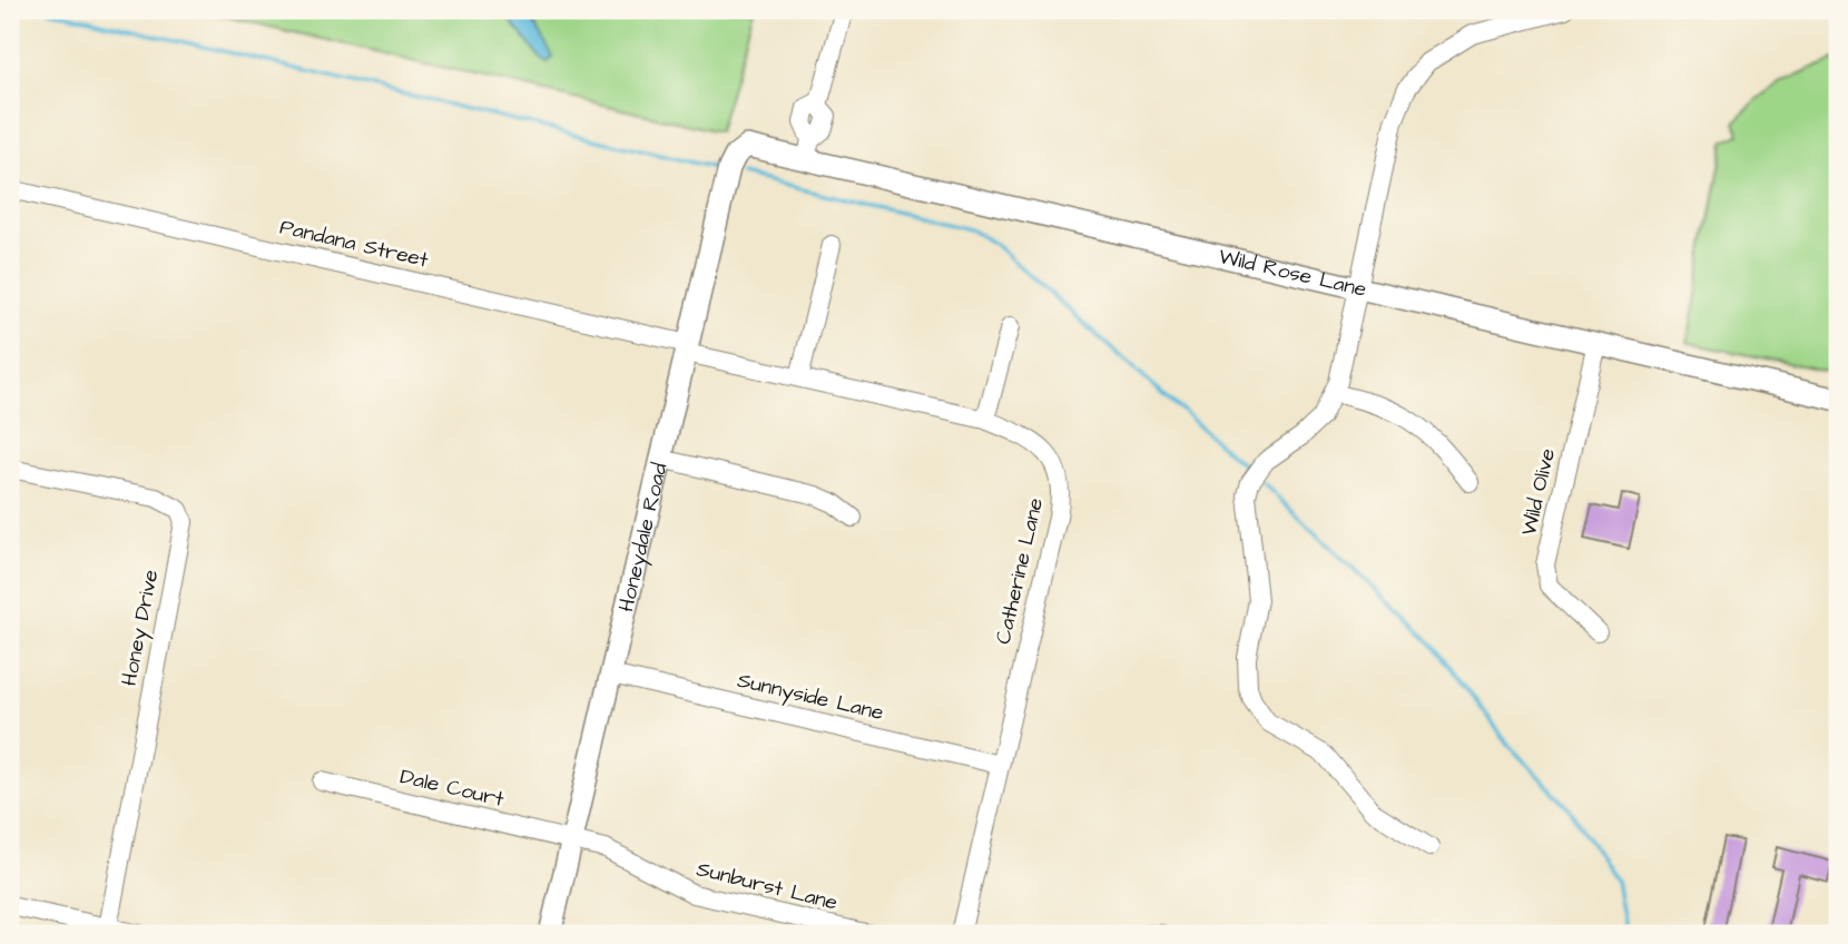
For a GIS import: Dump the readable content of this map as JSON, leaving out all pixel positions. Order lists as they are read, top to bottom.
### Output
{
  "streets": {
    "street": [
      "Pandana Street",
      "Wild Rose Lane",
      "Wild Olive",
      "Honeydale Road",
      "Catherine Lane",
      "Honey Drive",
      "Sunnyside Lane",
      "Dale Court",
      "Sunburst Lane"
    ]
  },
  "crossings": [
    ["Pandana Street", "Honeydale Road"],
    ["Pandana Street", "Catherine Lane"],
    ["Wild Rose Lane", "Wild Olive"],
    ["Wild Rose Lane", "Honeydale Road"],
    ["Honeydale Road", "Catherine Lane"],
    ["Honeydale Road", "Sunnyside Lane"],
    ["Honeydale Road", "Dale Court"],
    ["Honeydale Road", "Sunburst Lane"],
    ["Catherine Lane", "Sunnyside Lane"],
    ["Dale Court", "Sunburst Lane"]
  ]
}
